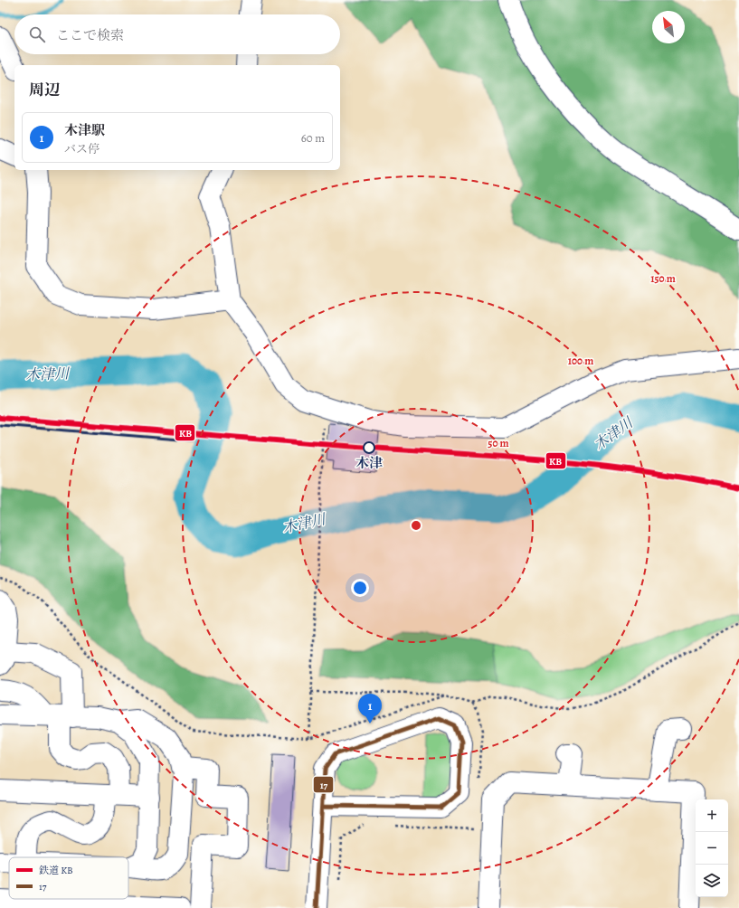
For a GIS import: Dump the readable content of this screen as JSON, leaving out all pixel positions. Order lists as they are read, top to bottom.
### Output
{
  "water": ["木津川"],
  "places": ["木津"],
  "lines": ["rail line KB", "transit line 17"],
  "legend": ["鉄道 KB", "17"],
  "north": "top left",
  "page": {
    "search": "ここで検索",
    "heading": "周辺",
    "list": [
      {
        "mark": "1",
        "name": "木津駅",
        "note": "バス停",
        "value": "60 m"
      }
    ],
    "pins": "1",
    "map_buttons": ["+", "−"]
  },
  "rings": ["150 m", "100 m", "50 m"]
}
